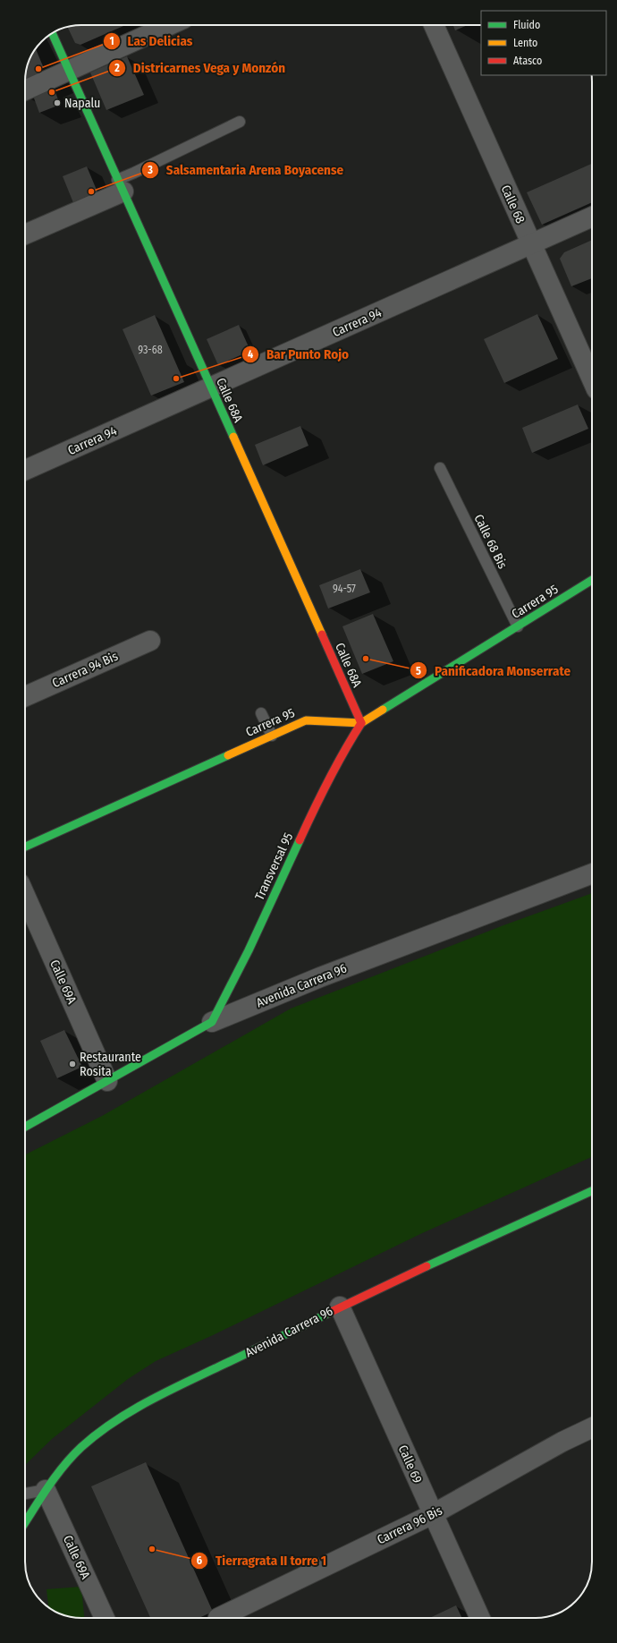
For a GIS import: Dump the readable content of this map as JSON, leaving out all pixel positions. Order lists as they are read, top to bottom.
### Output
{
  "streets": {
    "main road": [
      "Calle 68A",
      "Carrera 95",
      "Transversal 95",
      "Avenida Carrera 96"
    ],
    "street": [
      "Calle 68",
      "Carrera 94",
      "Carrera 94 Bis",
      "Calle 69A",
      "Calle 69",
      "Carrera 96 Bis"
    ],
    "lane": ["Calle 68 Bis"]
  },
  "crossings": [
    ["Calle 68", "Carrera 94"],
    ["Carrera 94", "Calle 68A"],
    ["Calle 68A", "Carrera 95"],
    ["Calle 68A", "Transversal 95"],
    ["Calle 68 Bis", "Carrera 95"],
    ["Carrera 95", "Transversal 95"],
    ["Transversal 95", "Avenida Carrera 96"],
    ["Calle 69A", "Avenida Carrera 96"],
    ["Avenida Carrera 96", "Calle 69"],
    ["Calle 69", "Carrera 96 Bis"]
  ],
  "places": [
    "Las Delicias",
    "Districarnes Vega y Monzón",
    "Napalu",
    "Salsamentaria Arena Boyacense",
    "Bar Punto Rojo",
    "Panificadora Monserrate",
    "Restaurante Rosita",
    "Tierragrata II torre 1"
  ],
  "house_numbers": ["93-68", "94-57"],
  "legend": ["Fluido", "Lento", "Atasco"]
}
